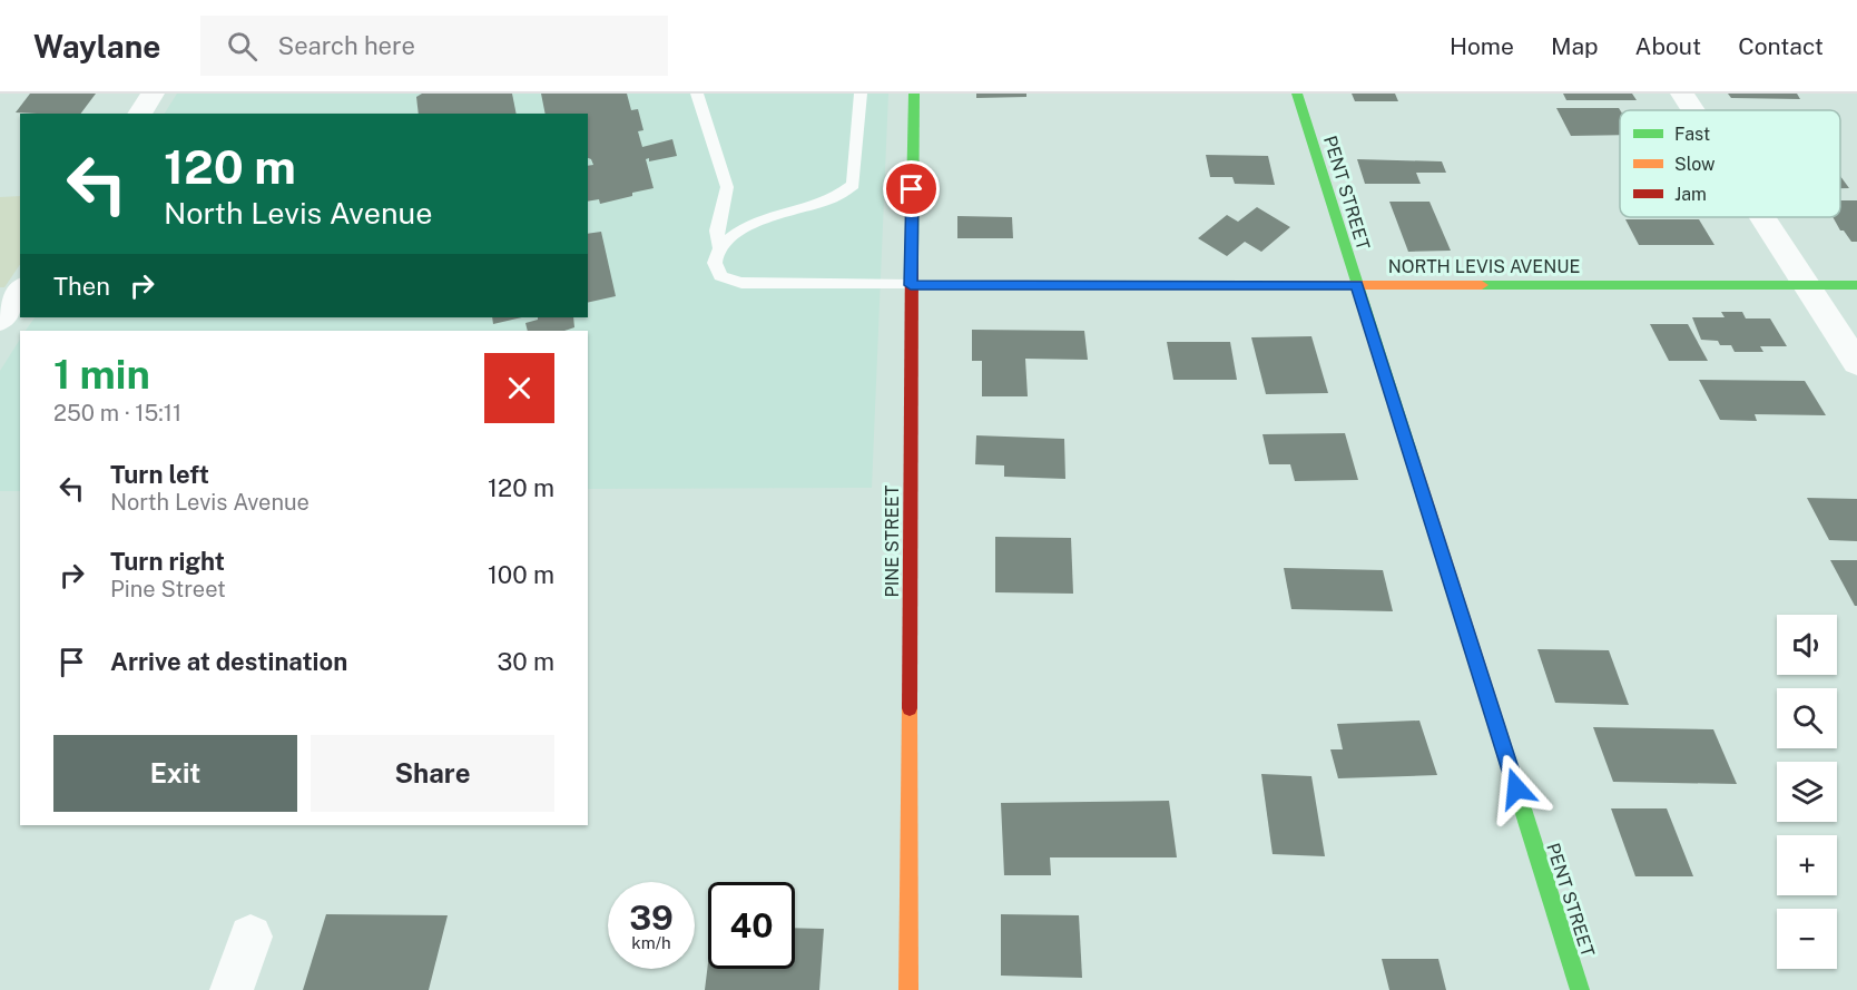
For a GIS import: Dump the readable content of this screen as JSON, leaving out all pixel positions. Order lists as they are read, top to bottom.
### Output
{
  "streets": {
    "street": ["PENT STREET", "NORTH LEVIS AVENUE", "PINE STREET"]
  },
  "crossings": [
    ["PENT STREET", "NORTH LEVIS AVENUE"],
    ["NORTH LEVIS AVENUE", "PINE STREET"]
  ],
  "legend": ["Fast", "Slow", "Jam"],
  "page": {
    "header": "Waylane",
    "search": "Search here",
    "nav": [
      "Home",
      "Map",
      "About",
      "Contact"
    ],
    "turn": ["120 m", "North Levis Avenue"],
    "then": "Then",
    "heading": ["1 min", "250 m · 15:11"],
    "list": [
      {
        "name": "Turn left",
        "note": "North Levis Avenue",
        "value": "120 m"
      },
      {
        "name": "Turn right",
        "note": "Pine Street",
        "value": "100 m"
      },
      {
        "name": "Arrive at destination",
        "value": "30 m"
      }
    ],
    "map_buttons": ["+", "−"],
    "buttons": ["Exit", "Share"],
    "speed": "39 km/h",
    "limit": "40"
  }
}
